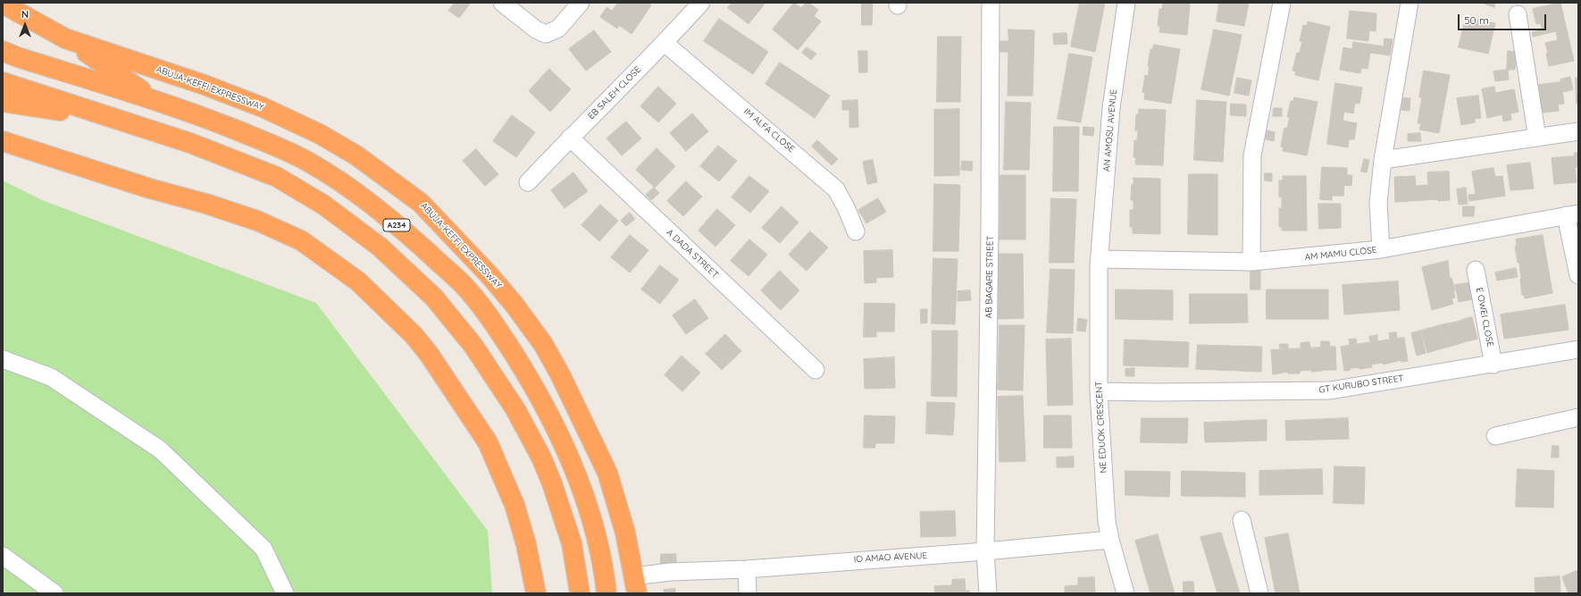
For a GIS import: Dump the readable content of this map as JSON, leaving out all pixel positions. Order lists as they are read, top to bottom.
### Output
{
  "streets": {
    "highway": ["ABUJA-KEFFI EXPRESSWAY", "A234"],
    "street": [
      "EB SALEH CLOSE",
      "IM ALFA CLOSE",
      "AN AMOSU AVENUE",
      "A DADA STREET",
      "AM MAMU CLOSE",
      "AB BAGARE STREET",
      "E OWEI CLOSE",
      "GT KURUBO STREET",
      "NE EDUOK CRESCENT",
      "IO AMAO AVENUE"
    ]
  },
  "crossings": [
    ["ABUJA-KEFFI EXPRESSWAY", "IO AMAO AVENUE"],
    ["EB SALEH CLOSE", "IM ALFA CLOSE"],
    ["EB SALEH CLOSE", "A DADA STREET"],
    ["AN AMOSU AVENUE", "AM MAMU CLOSE"],
    ["AN AMOSU AVENUE", "NE EDUOK CRESCENT"],
    ["AM MAMU CLOSE", "NE EDUOK CRESCENT"],
    ["AB BAGARE STREET", "IO AMAO AVENUE"],
    ["E OWEI CLOSE", "GT KURUBO STREET"],
    ["GT KURUBO STREET", "NE EDUOK CRESCENT"],
    ["NE EDUOK CRESCENT", "IO AMAO AVENUE"]
  ],
  "scale_bar": "50 m",
  "north": "top"
}
